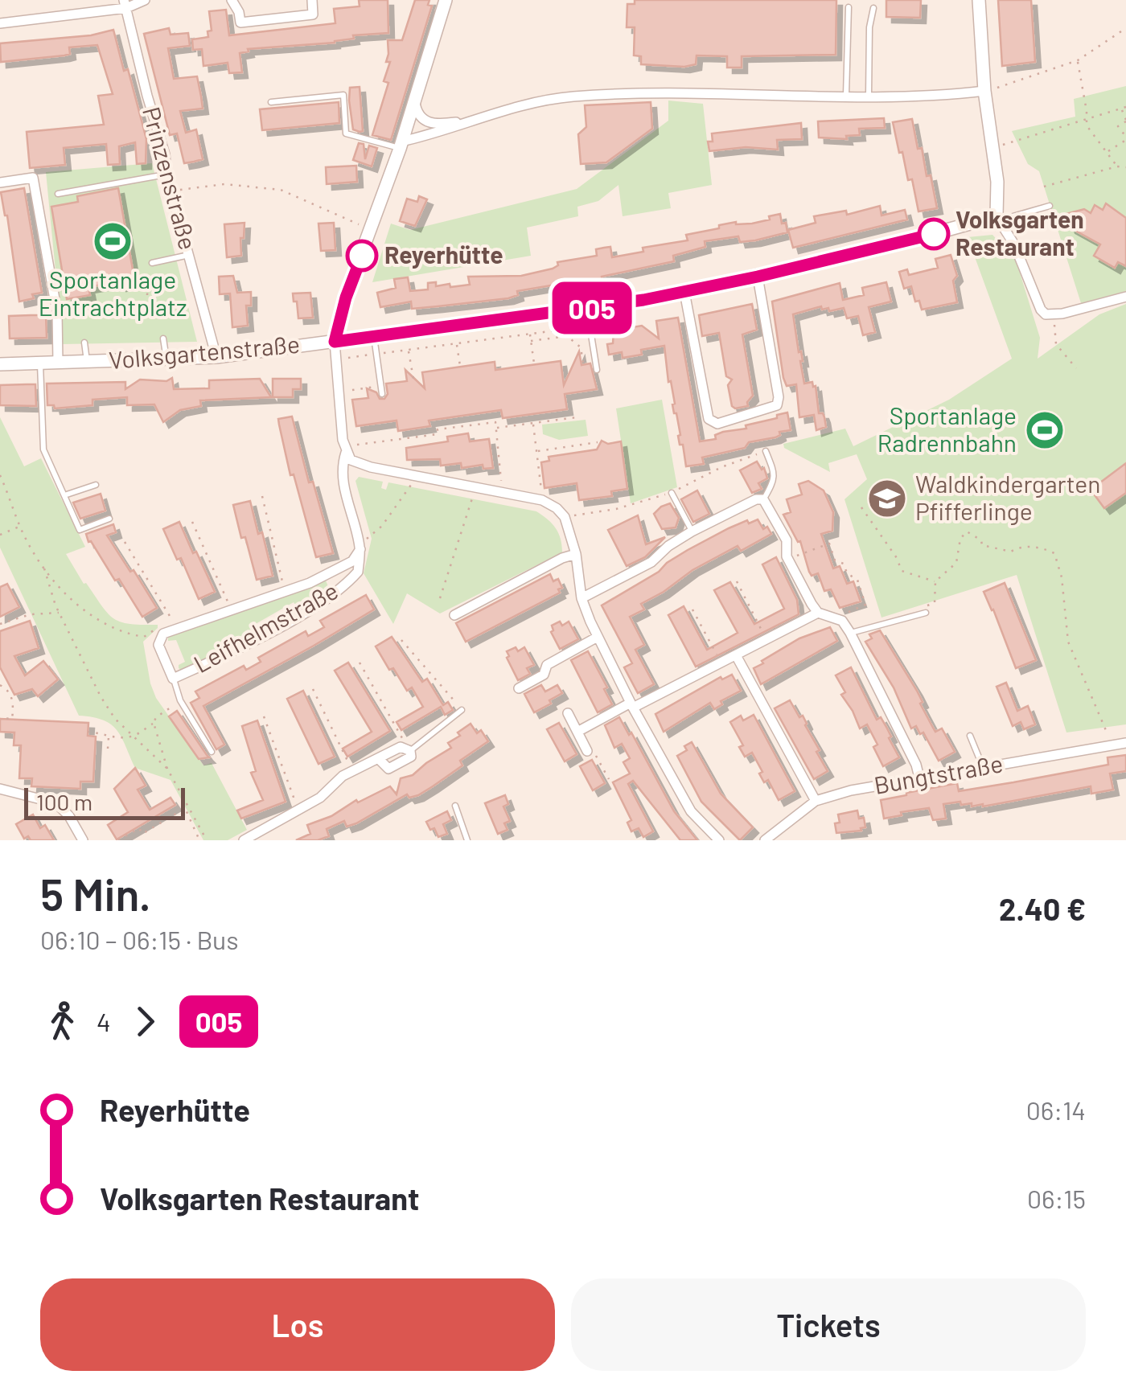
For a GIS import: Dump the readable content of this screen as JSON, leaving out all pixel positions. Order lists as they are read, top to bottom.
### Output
{
  "streets": {
    "street": [
      "Prinzenstraße",
      "Volksgartenstraße",
      "Leifhelmstraße",
      "Bungtstraße"
    ]
  },
  "crossings": [
    ["Prinzenstraße", "Volksgartenstraße"]
  ],
  "places": {
    "other": ["Volksgarten Restaurant", "Reyerhütte"],
    "sports": ["Sportanlage Eintrachtplatz", "Sportanlage Radrennbahn"],
    "school or university": ["Waldkindergarten Pfifferlinge"]
  },
  "lines": ["bus line 005"],
  "scale_bar": "100 m",
  "page": {
    "on_map": "005",
    "scale": "100 m",
    "heading": ["5 Min.", "06:10 – 06:15 · Bus", "2.40 €"],
    "legs": ["4", "005"],
    "list": [
      {
        "name": "Reyerhütte",
        "value": "06:14"
      },
      {
        "name": "Volksgarten Restaurant",
        "value": "06:15"
      }
    ],
    "buttons": ["Los", "Tickets"]
  }
}
